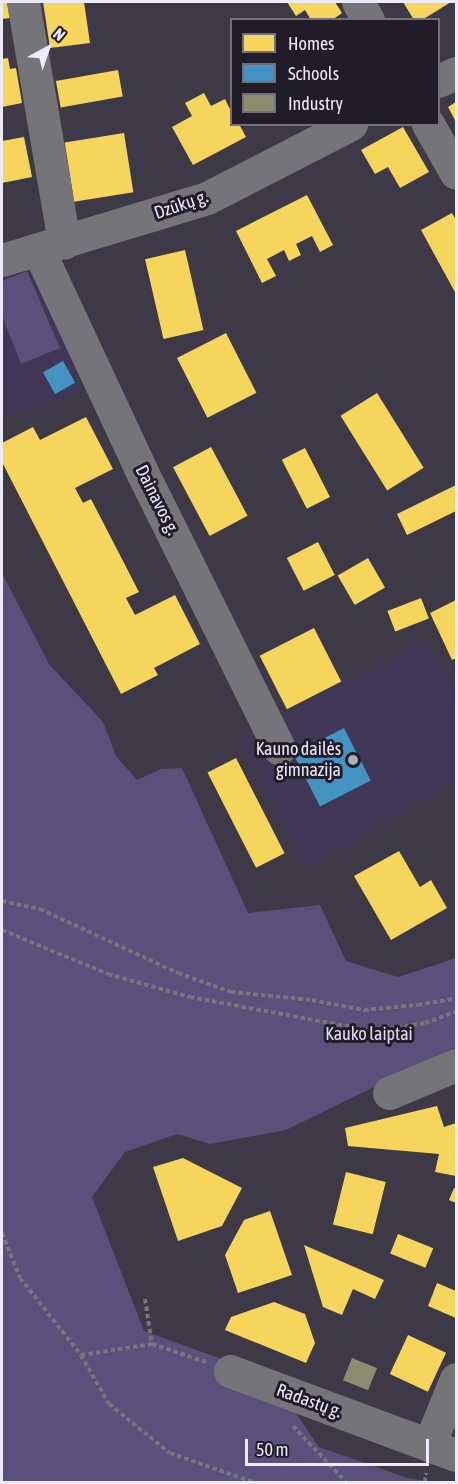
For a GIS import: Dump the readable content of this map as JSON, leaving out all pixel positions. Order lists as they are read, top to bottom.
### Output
{
  "streets": {
    "street": ["Dzūkų g.", "Dainavos g.", "Radastų g."]
  },
  "crossings": [
    ["Dzūkų g.", "Dainavos g."]
  ],
  "parks": ["Kauko laiptai"],
  "places": ["Kauno dailės gimnazija"],
  "legend": ["Homes", "Schools", "Industry"],
  "scale_bar": "50 m",
  "north": "top right"
}
